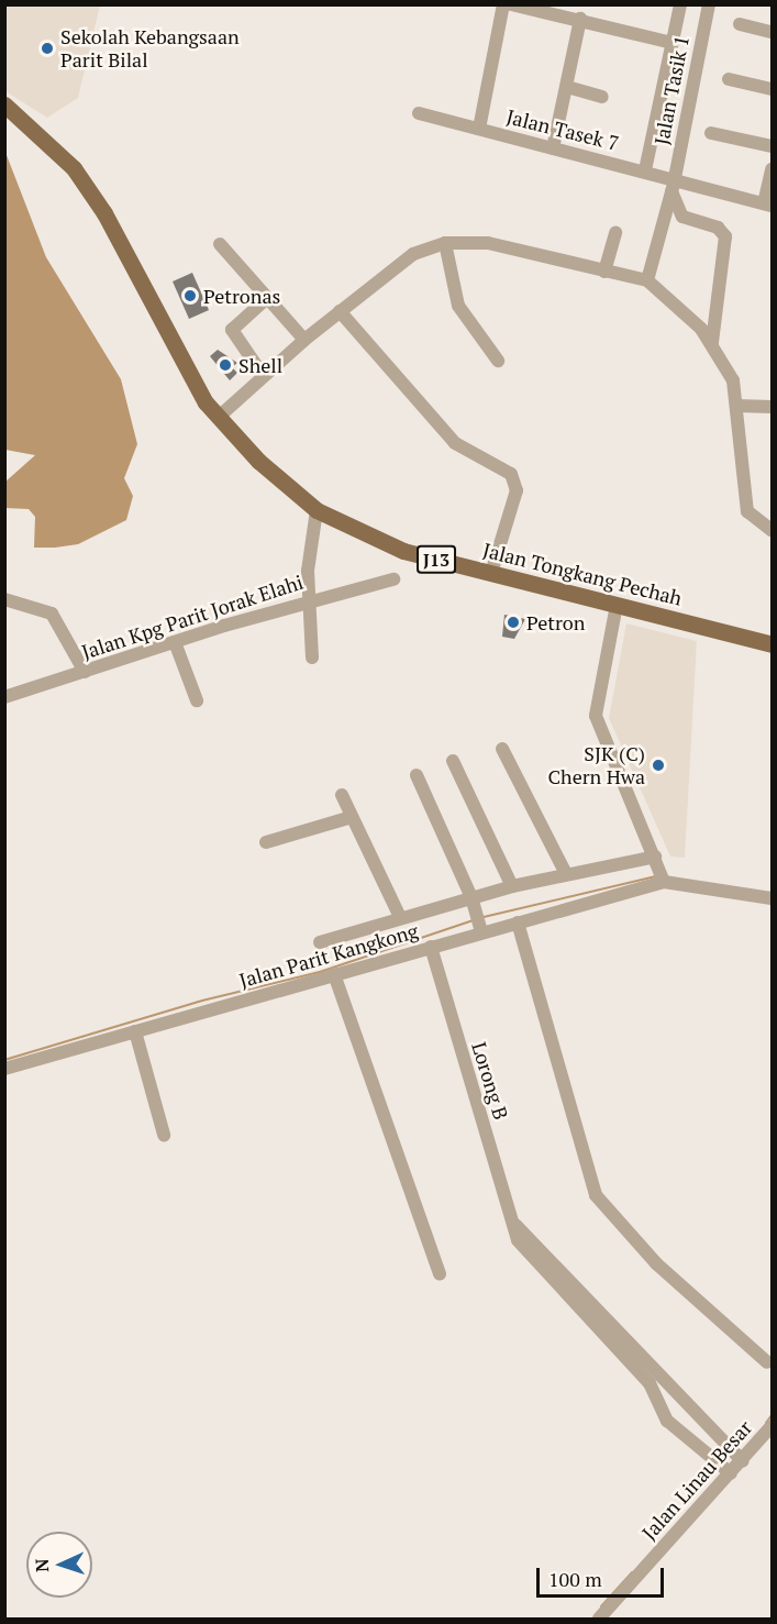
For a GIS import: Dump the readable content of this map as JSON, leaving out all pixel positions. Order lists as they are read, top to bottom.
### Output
{
  "streets": {
    "main road": ["J13", "Jalan Tongkang Pechah"],
    "street": [
      "Jalan Tasik 1",
      "Jalan Tasek 7",
      "Jalan Kpg Parit Jorak Elahi",
      "Jalan Parit Kangkong",
      "Lorong B",
      "Jalan Linau Besar"
    ]
  },
  "crossings": [
    ["Jalan Tasik 1", "Jalan Tasek 7"],
    ["Jalan Parit Kangkong", "Lorong B"]
  ],
  "places": [
    "Sekolah Kebangsaan Parit Bilal",
    "Petronas",
    "Shell",
    "Petron",
    "SJK (C) Chern Hwa"
  ],
  "scale_bar": "100 m",
  "north": "left"
}
